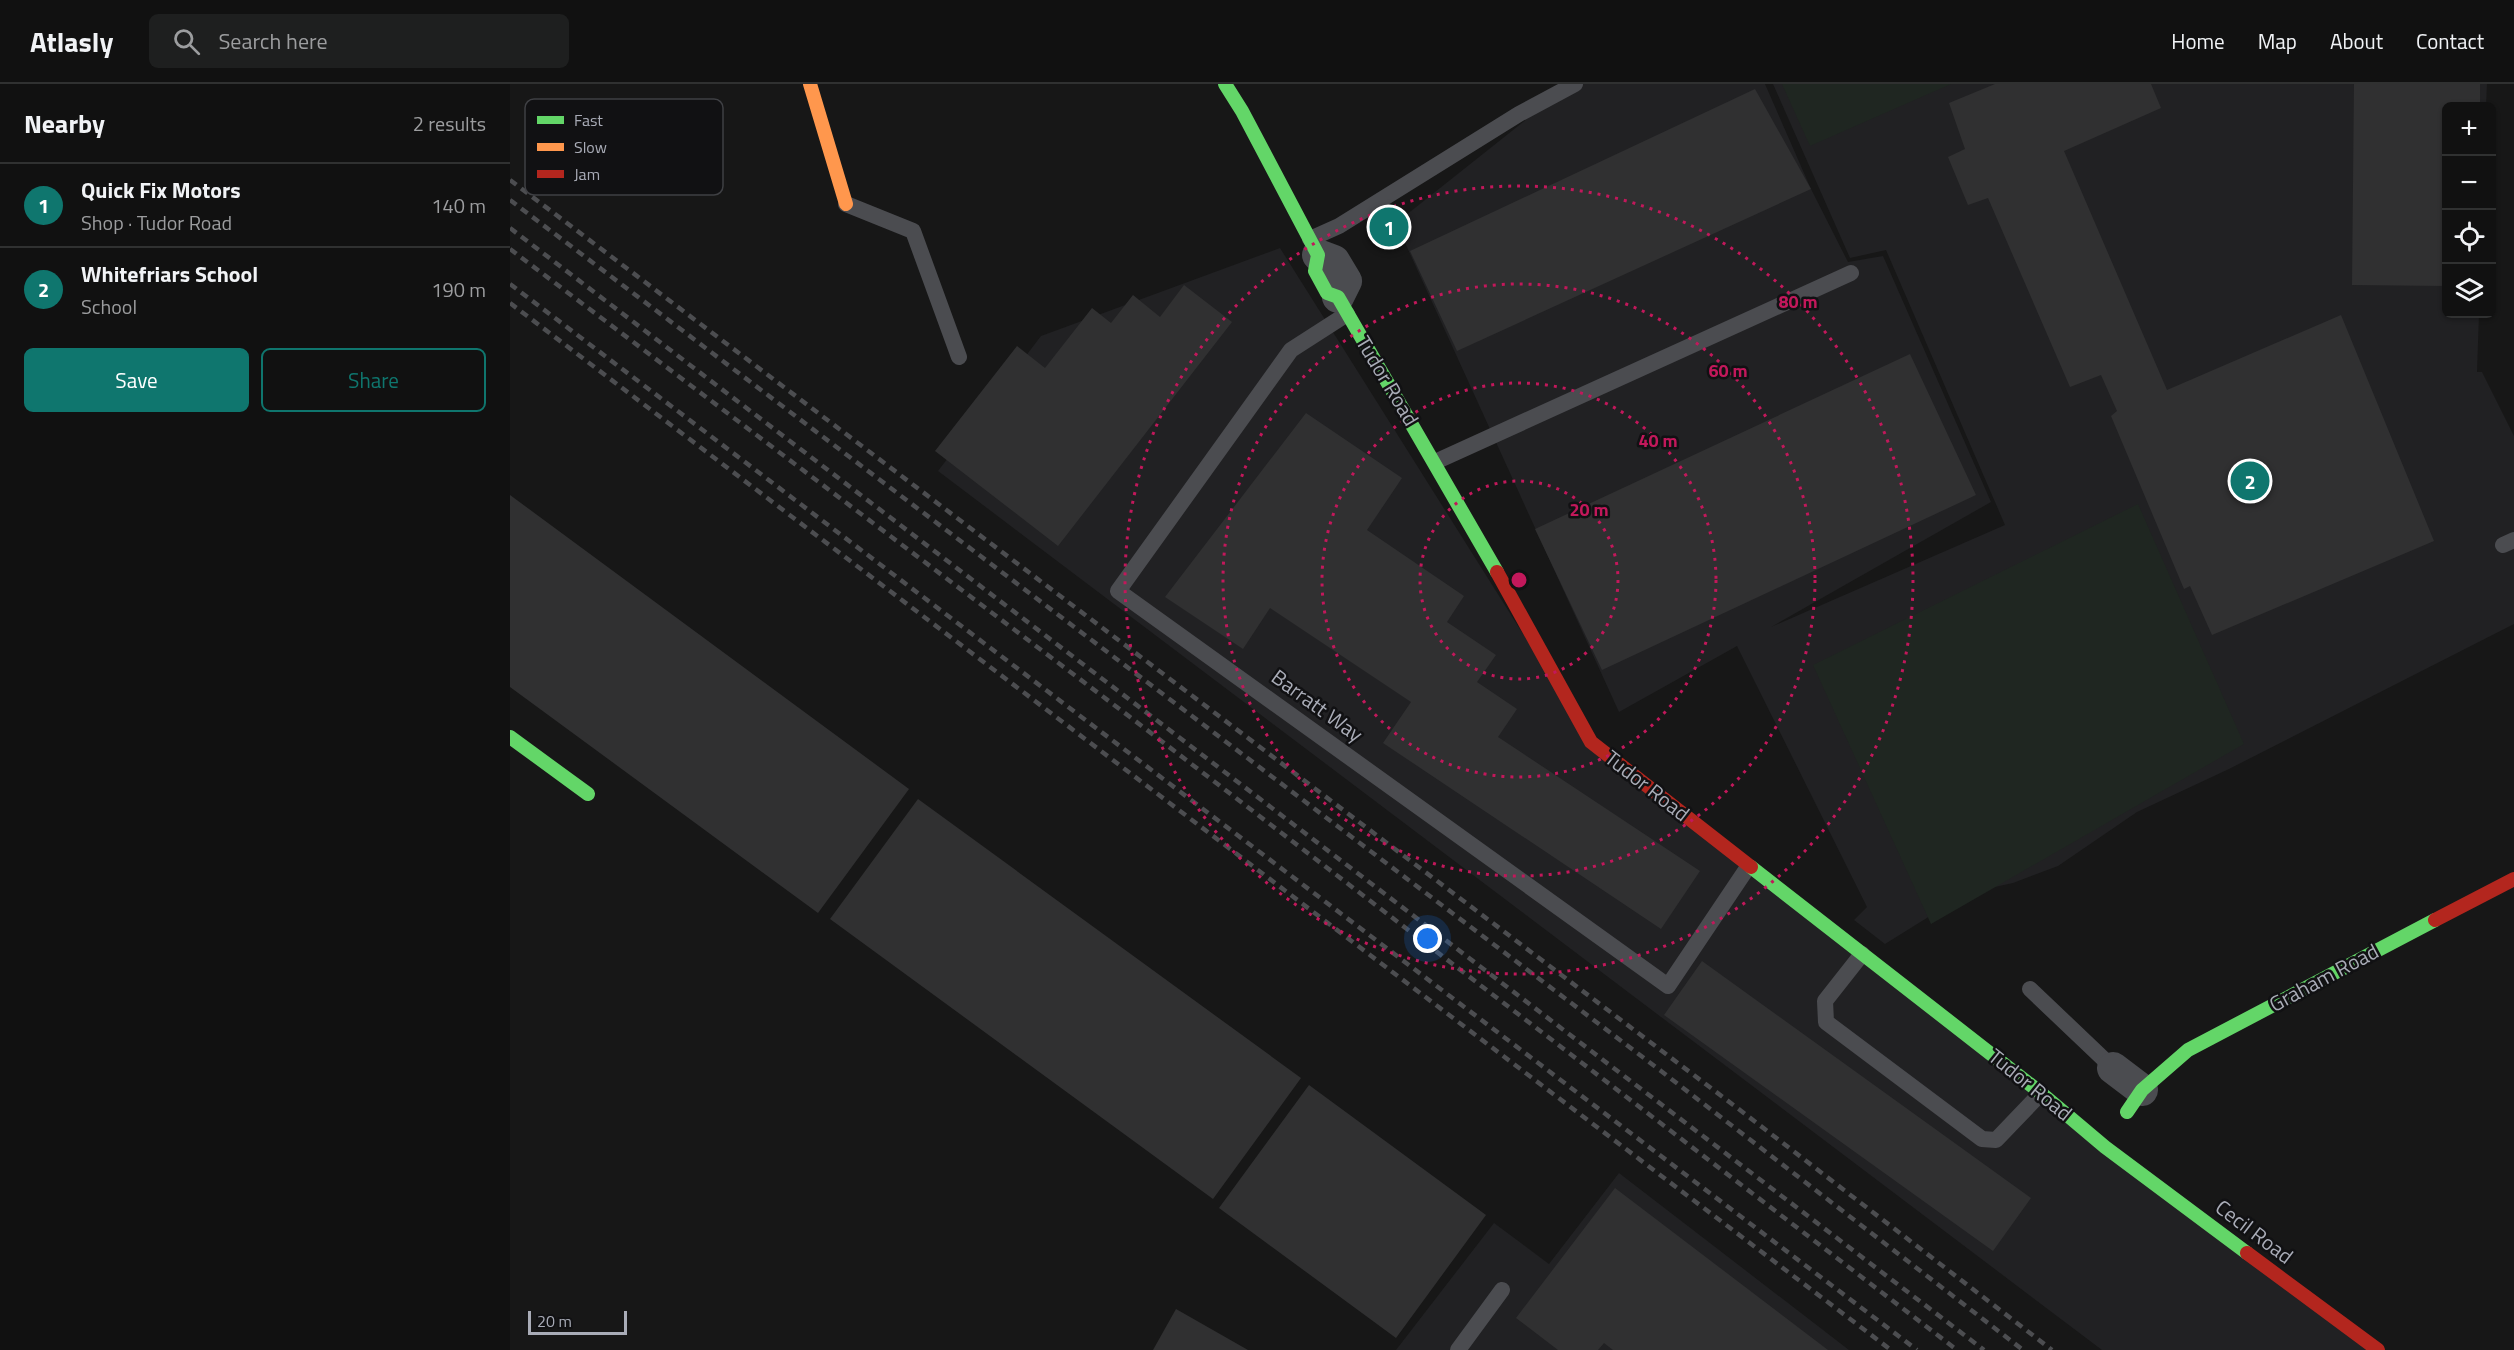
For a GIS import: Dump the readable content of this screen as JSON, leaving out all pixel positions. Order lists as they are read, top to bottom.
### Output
{
  "streets": {
    "street": ["Tudor Road", "Graham Road", "Cecil Road"],
    "lane": ["Barratt Way"]
  },
  "crossings": [
    ["Tudor Road", "Barratt Way"],
    ["Tudor Road", "Cecil Road"]
  ],
  "legend": ["Fast", "Slow", "Jam"],
  "scale_bar": "20 m",
  "page": {
    "header": "Atlasly",
    "search": "Search here",
    "nav": [
      "Home",
      "Map",
      "About",
      "Contact"
    ],
    "heading": ["Nearby", "2 results"],
    "map_buttons": ["+", "−"],
    "list": [
      {
        "mark": "1",
        "name": "Quick Fix Motors",
        "note": "Shop · Tudor Road",
        "value": "140 m"
      },
      {
        "mark": "2",
        "name": "Whitefriars School",
        "note": "School",
        "value": "190 m"
      }
    ],
    "pins": ["1", "2"],
    "buttons": ["Save", "Share"],
    "scale": "20 m"
  },
  "rings": [
    "80 m",
    "60 m",
    "40 m",
    "20 m"
  ]
}
